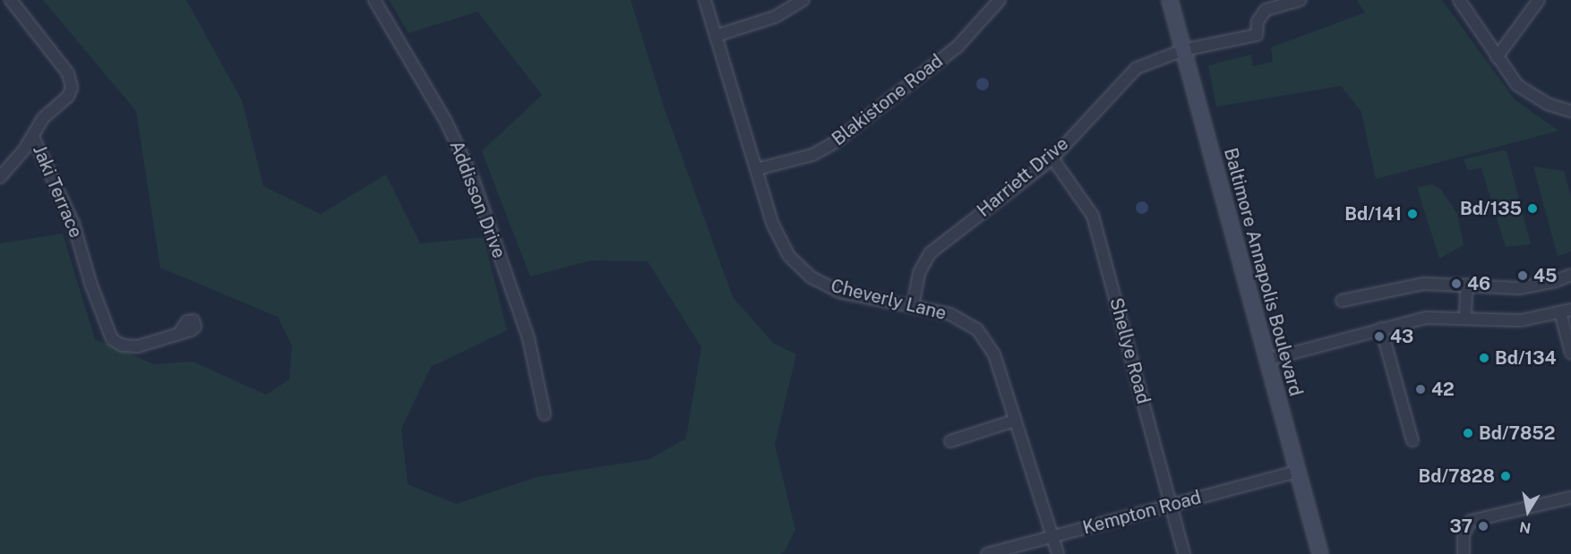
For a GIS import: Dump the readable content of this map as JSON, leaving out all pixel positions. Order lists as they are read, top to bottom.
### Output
{
  "streets": {
    "main road": ["Baltimore Annapolis Boulevard"],
    "street": [
      "Blakistone Road",
      "Harriett Drive",
      "Jaki Terrace",
      "Addisson Drive",
      "Cheverly Lane",
      "Shellye Road",
      "Kempton Road"
    ]
  },
  "crossings": [
    ["Blakistone Road", "Cheverly Lane"],
    ["Harriett Drive", "Baltimore Annapolis Boulevard"],
    ["Harriett Drive", "Cheverly Lane"],
    ["Harriett Drive", "Shellye Road"],
    ["Baltimore Annapolis Boulevard", "Kempton Road"],
    ["Cheverly Lane", "Kempton Road"],
    ["Shellye Road", "Kempton Road"]
  ],
  "places": [
    "Bd/135",
    "Bd/141",
    "45",
    "46",
    "43",
    "Bd/134",
    "42",
    "Bd/7852",
    "Bd/7828",
    "37"
  ],
  "north": "bottom"
}
